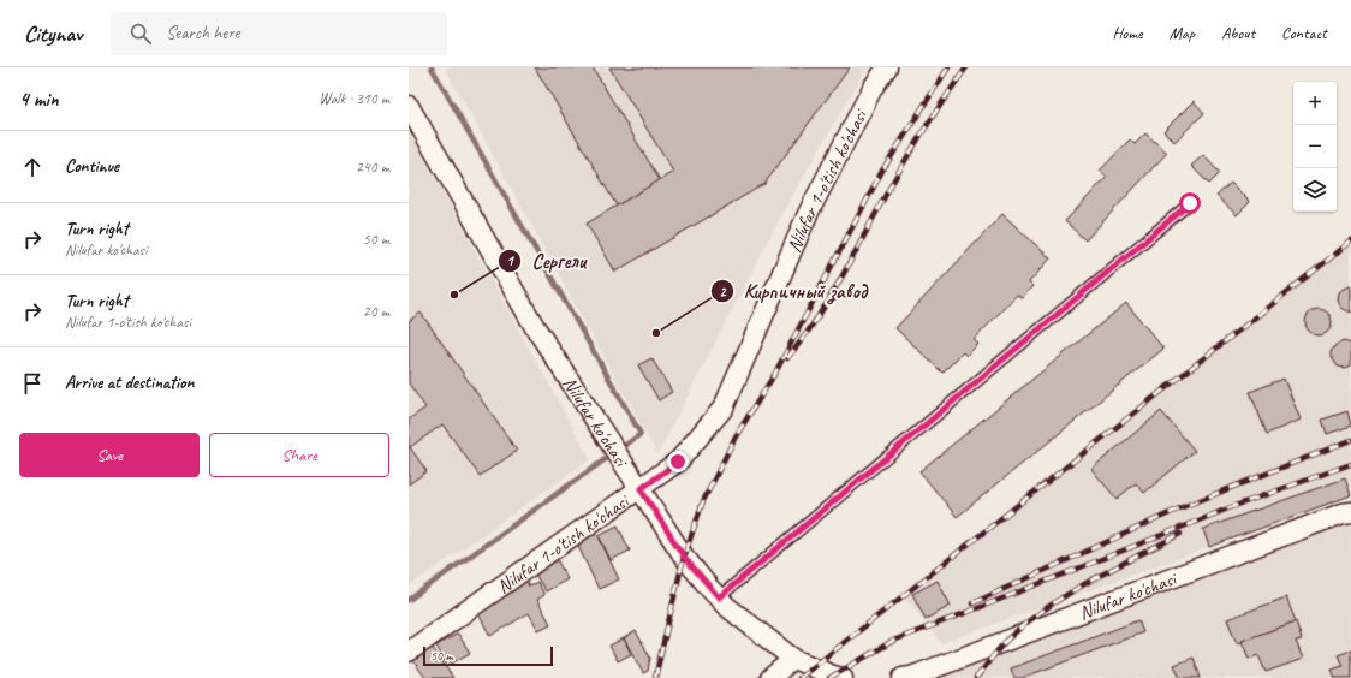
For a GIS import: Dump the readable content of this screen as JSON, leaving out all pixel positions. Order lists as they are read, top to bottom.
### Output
{
  "streets": {
    "street": ["Nilufar 1-o'tish ko'chasi", "Nilufar ko'chasi"]
  },
  "crossings": [
    ["Nilufar 1-o'tish ko'chasi", "Nilufar ko'chasi"]
  ],
  "places": ["Сергели", "Кирпичный завод"],
  "scale_bar": "50 m",
  "page": {
    "header": "Citynav",
    "search": "Search here",
    "nav": [
      "Home",
      "Map",
      "About",
      "Contact"
    ],
    "heading": ["4 min", "Walk · 310 m"],
    "map_buttons": ["+", "−"],
    "list": [
      ["Continue", "240 m"],
      ["Turn right", "Nilufar ko'chasi", "50 m"],
      ["Turn right", "Nilufar 1-o'tish ko'chasi", "20 m"],
      "Arrive at destination"
    ],
    "buttons": ["Save", "Share"],
    "scale": "50 m"
  }
}
